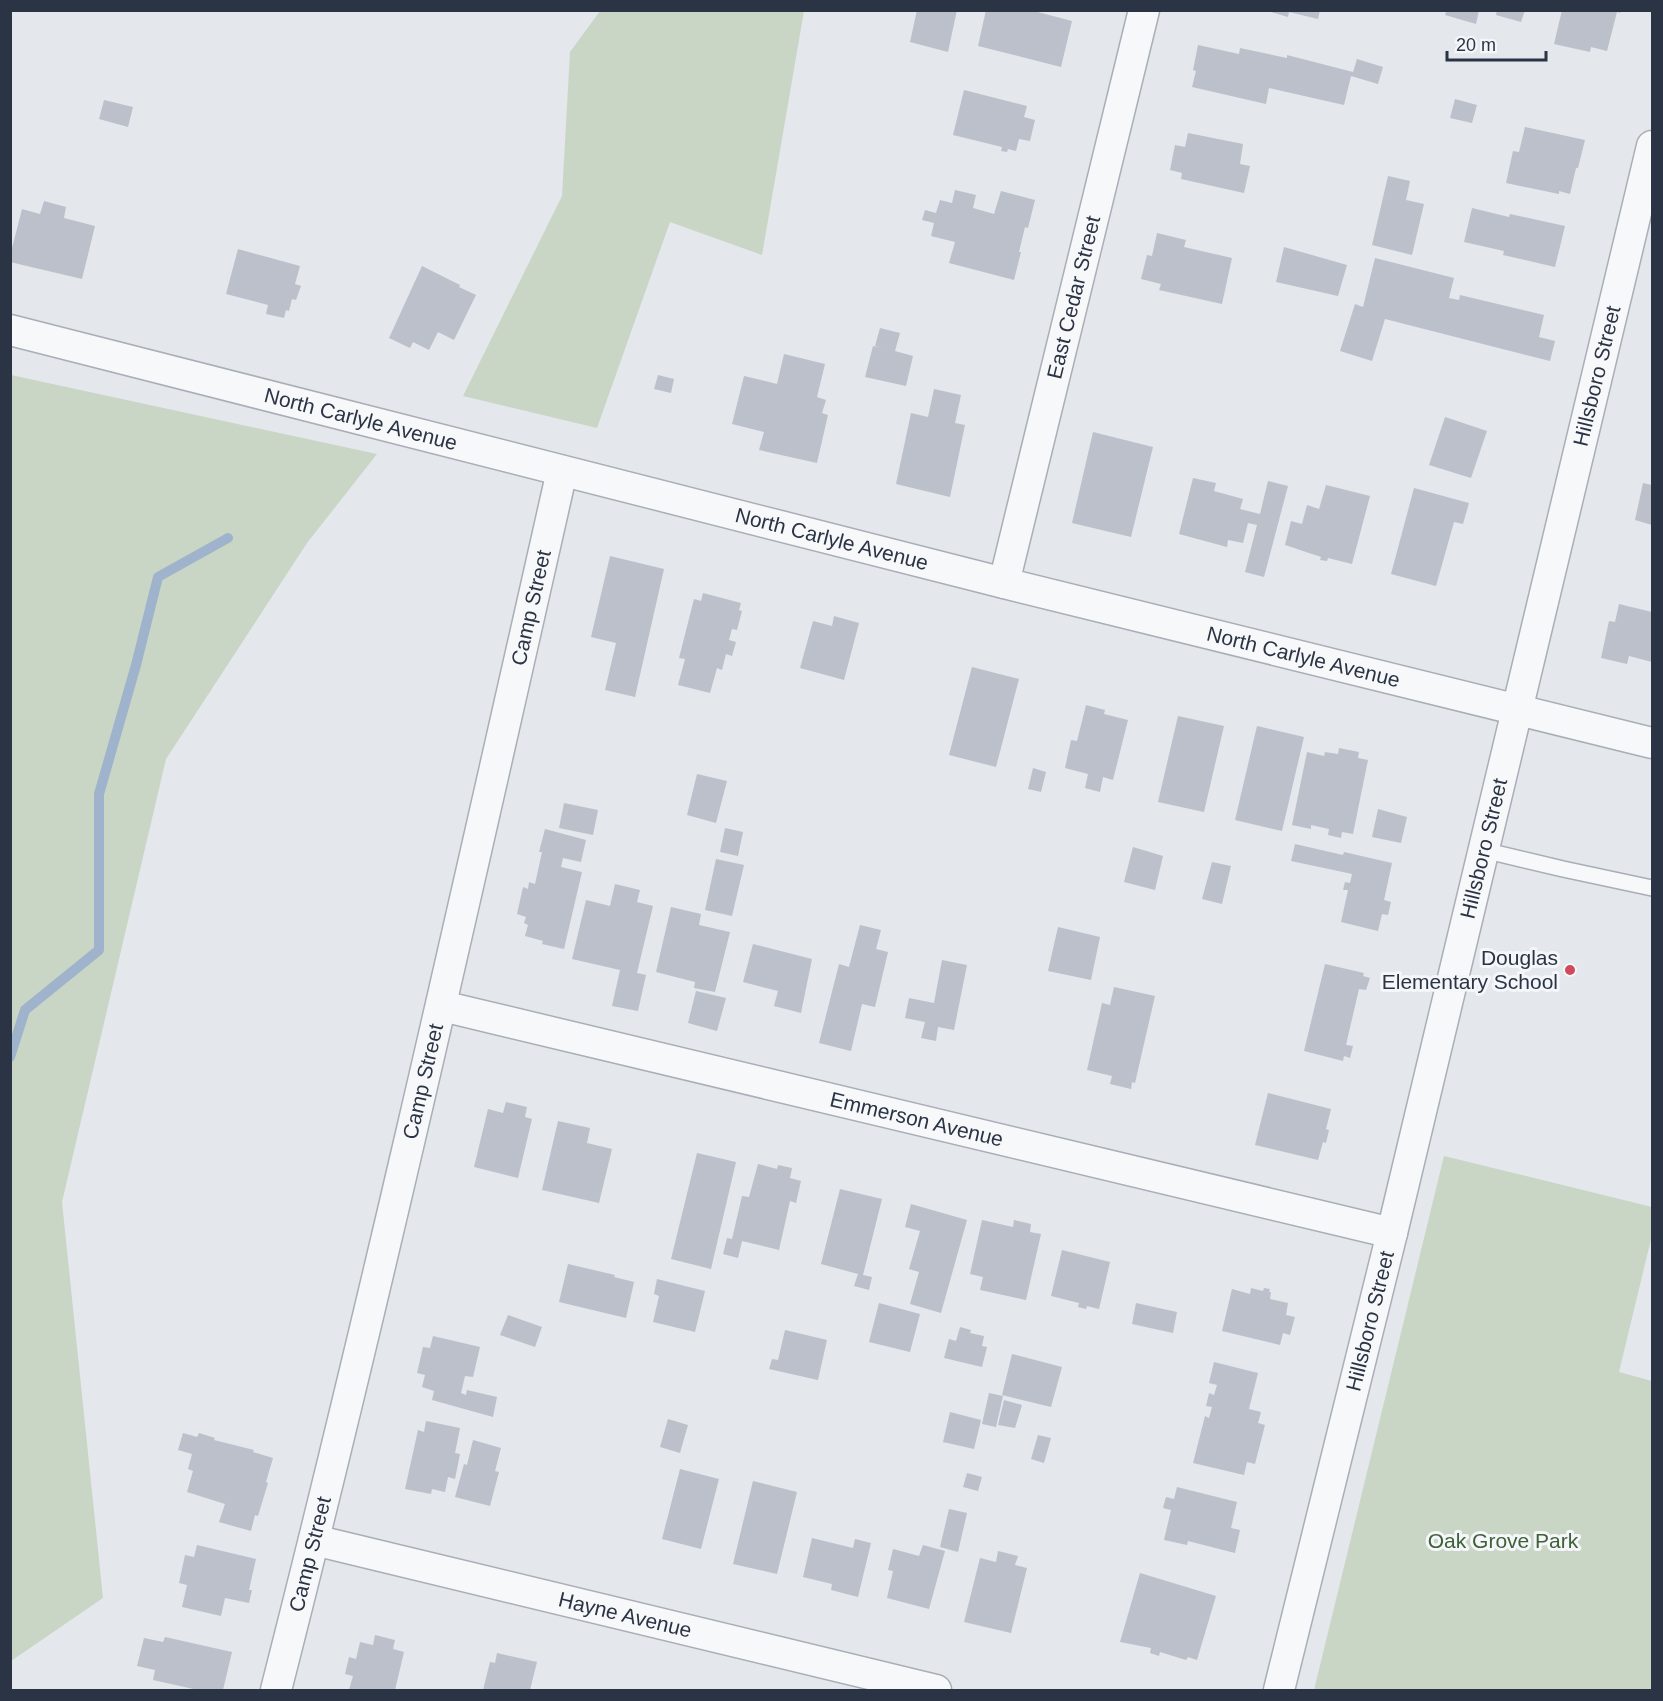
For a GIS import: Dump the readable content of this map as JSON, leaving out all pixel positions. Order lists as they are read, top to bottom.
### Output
{
  "streets": {
    "street": [
      "East Cedar Street",
      "Hillsboro Street",
      "North Carlyle Avenue",
      "Camp Street",
      "Emmerson Avenue",
      "Hayne Avenue"
    ]
  },
  "crossings": [
    ["East Cedar Street", "North Carlyle Avenue"],
    ["Hillsboro Street", "North Carlyle Avenue"],
    ["Hillsboro Street", "Emmerson Avenue"],
    ["North Carlyle Avenue", "Camp Street"],
    ["Camp Street", "Emmerson Avenue"],
    ["Camp Street", "Hayne Avenue"]
  ],
  "parks": ["Oak Grove Park"],
  "places": ["Douglas Elementary School"],
  "scale_bar": "20 m"
}
